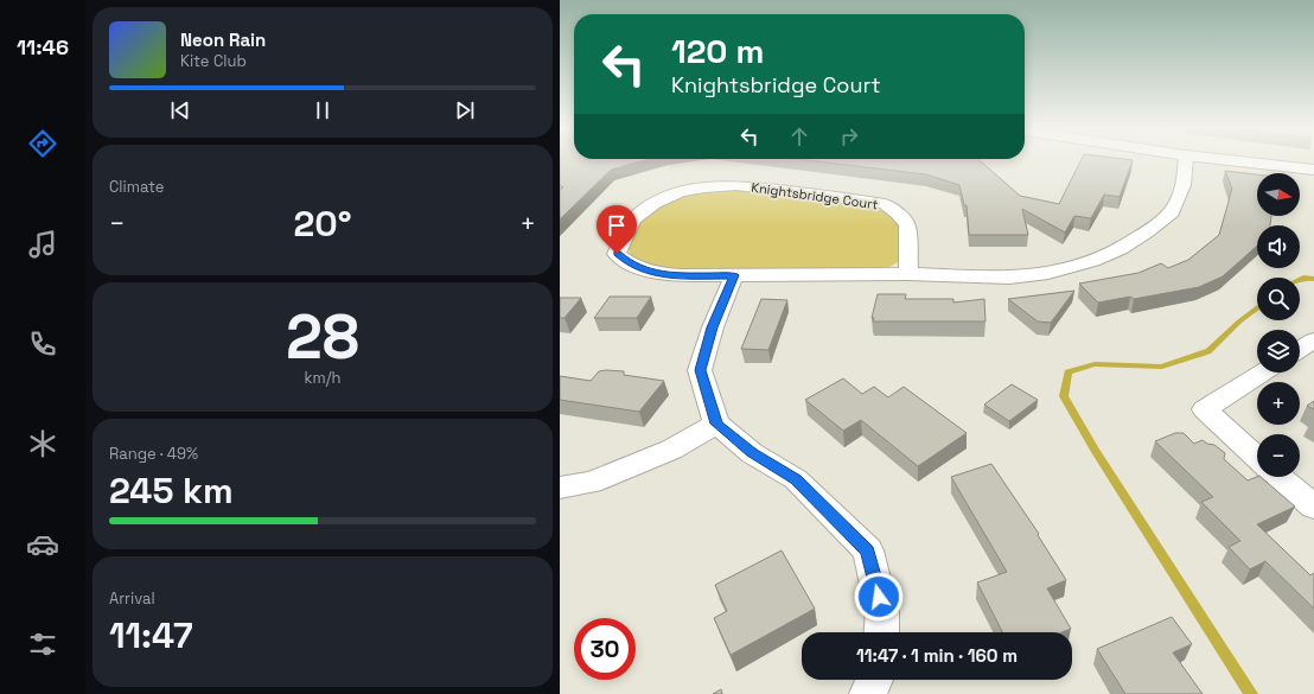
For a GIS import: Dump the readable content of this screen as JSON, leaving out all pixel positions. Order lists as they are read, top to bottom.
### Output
{
  "streets": {
    "street": ["Knightsbridge Court"]
  },
  "north": "right",
  "page": {
    "tabs": "11:46",
    "turn": ["120 m", "Knightsbridge Court"],
    "song": ["Neon Rain", "Kite Club"],
    "tile": [
      "Climate",
      ["28", "km/h"],
      ["Range · 49%", "245 km"],
      ["Arrival", "11:47"]
    ],
    "map_buttons": ["+", "−"],
    "heat": ["−", "20°", "+"],
    "limit": "30",
    "trip": "11:47 · 1 min · 160 m"
  }
}
